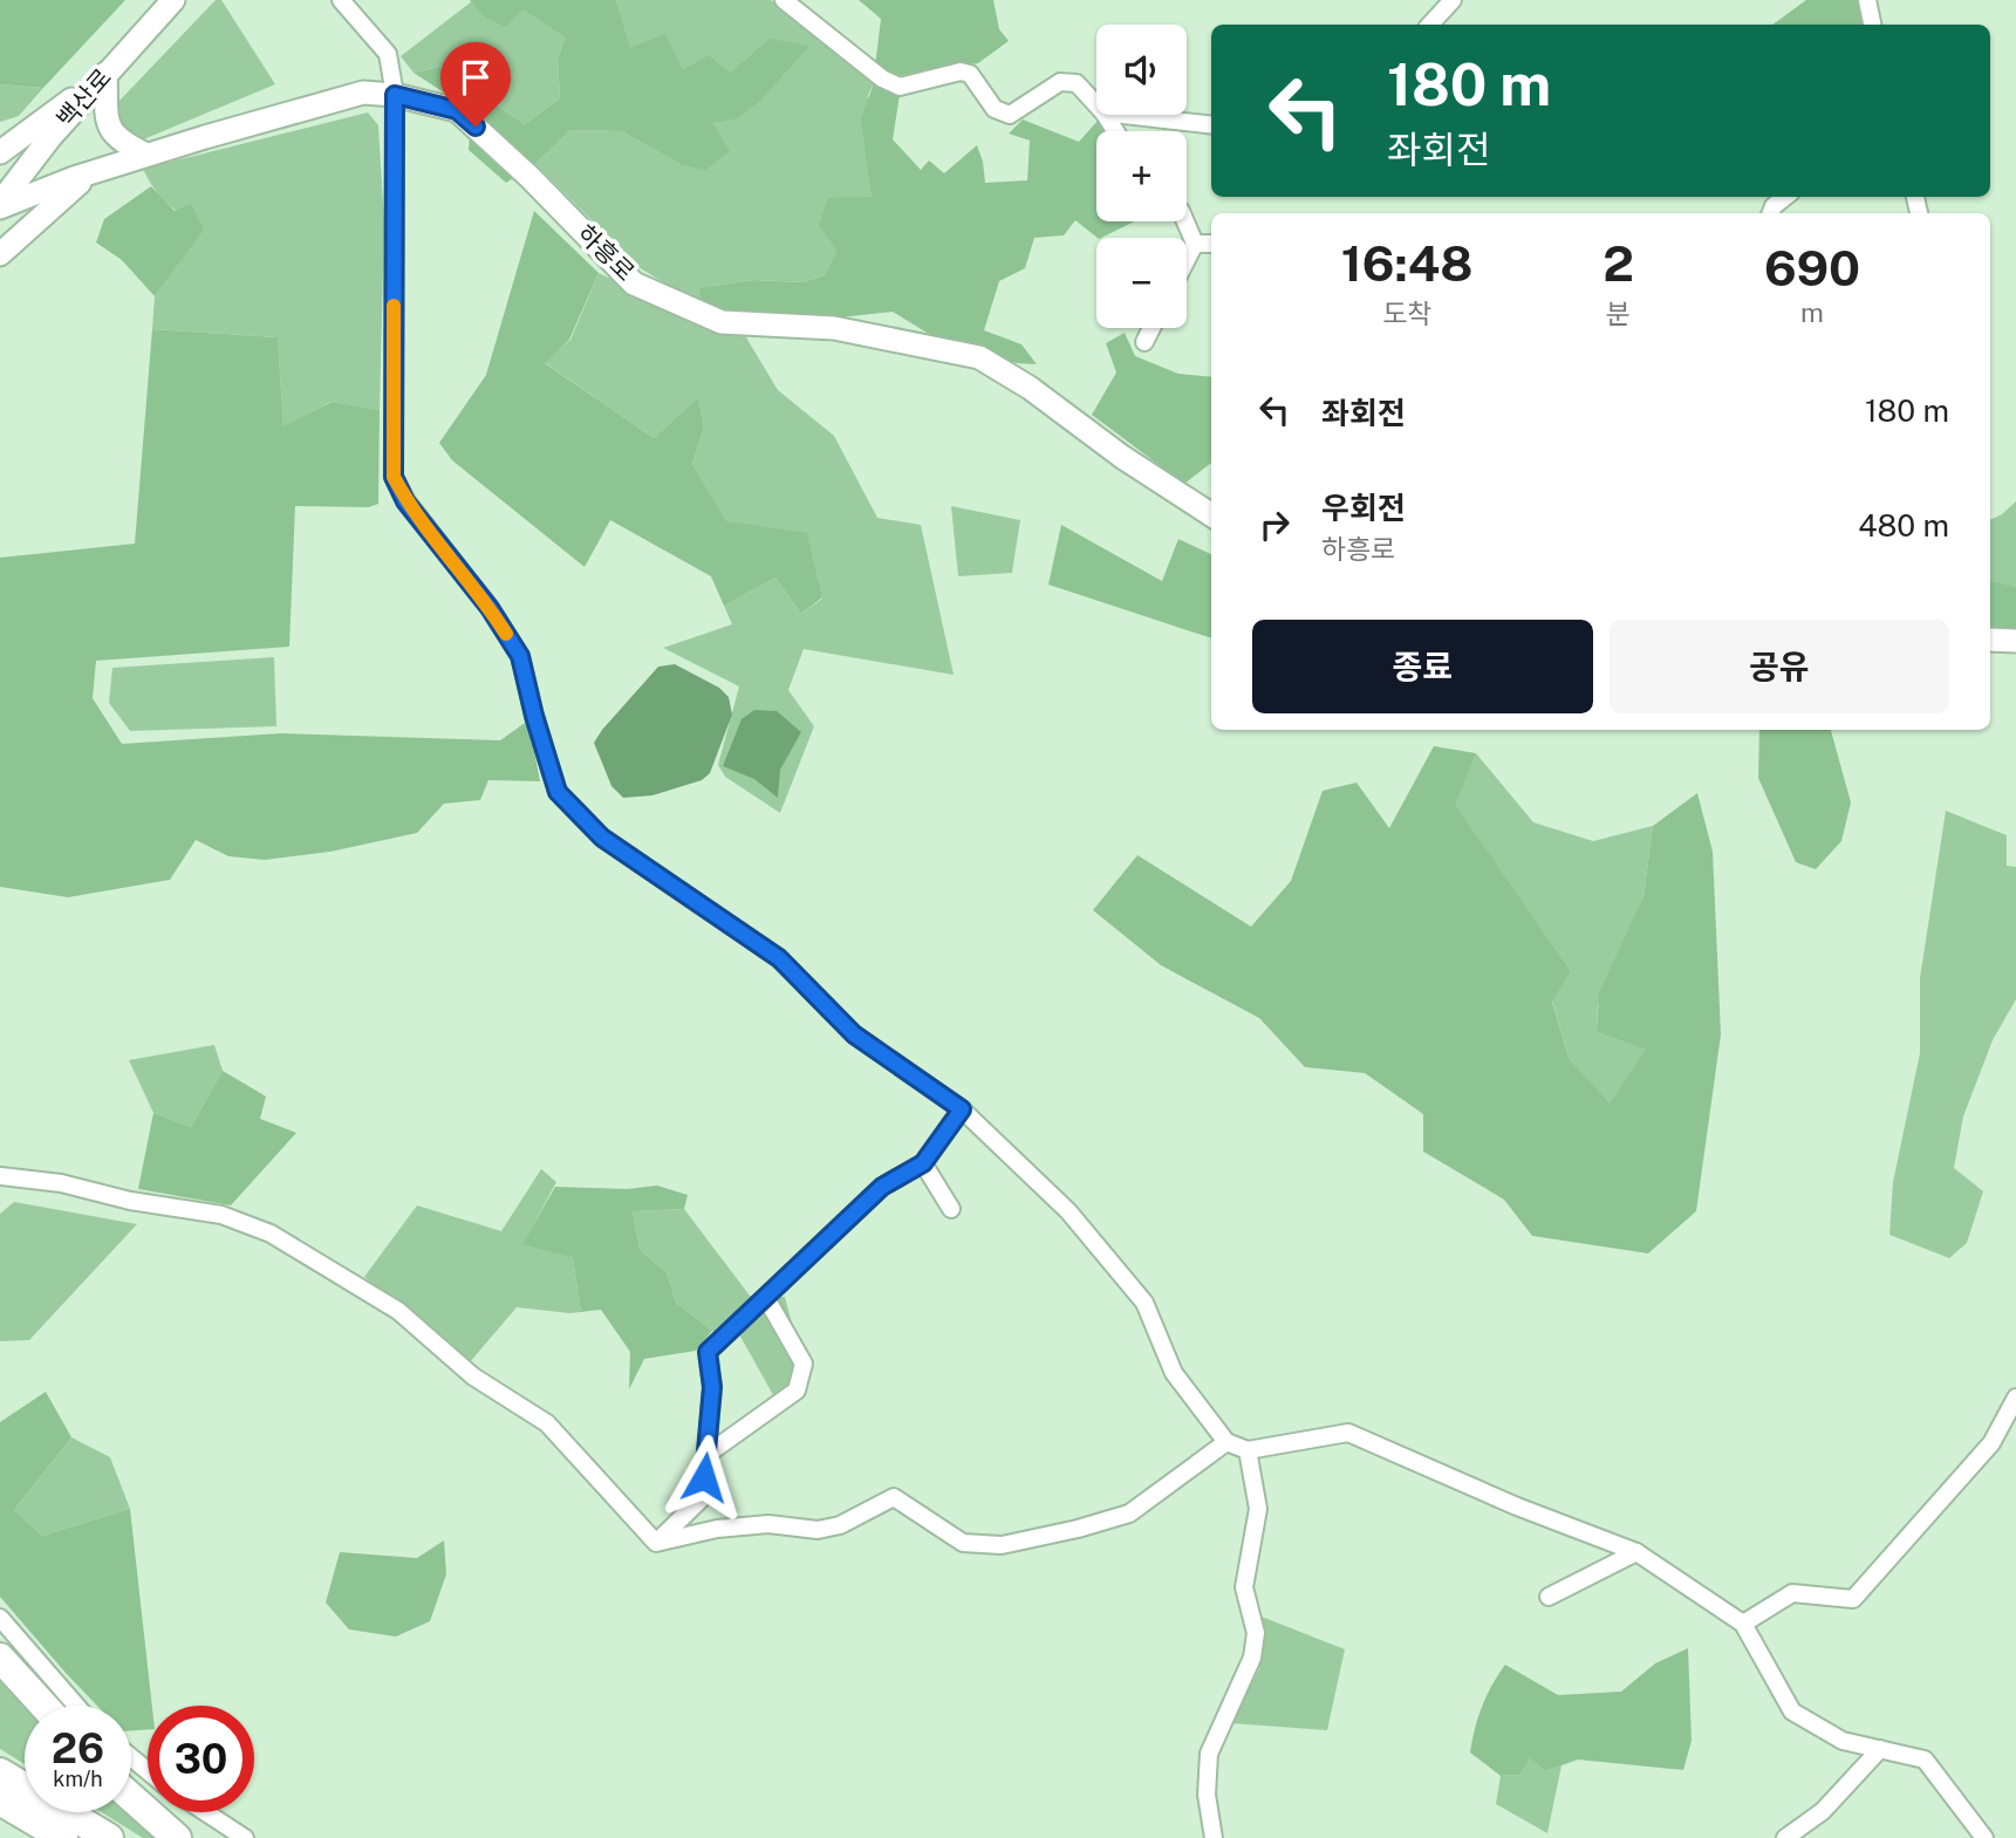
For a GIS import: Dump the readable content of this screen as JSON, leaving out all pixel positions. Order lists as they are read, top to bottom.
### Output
{
  "streets": {
    "street": ["백산로", "하흥로"]
  },
  "crossings": [
    ["백산로", "하흥로"]
  ],
  "page": {
    "map_buttons": ["+", "−"],
    "turn": ["180 m", "좌회전"],
    "eta": [
      "16:48",
      "도착",
      "2",
      "분",
      "690",
      "m"
    ],
    "list": [
      {
        "name": "좌회전",
        "value": "180 m"
      },
      {
        "name": "우회전",
        "note": "하흥로",
        "value": "480 m"
      }
    ],
    "buttons": ["종료", "공유"],
    "speed": "26 km/h",
    "limit": "30"
  }
}
